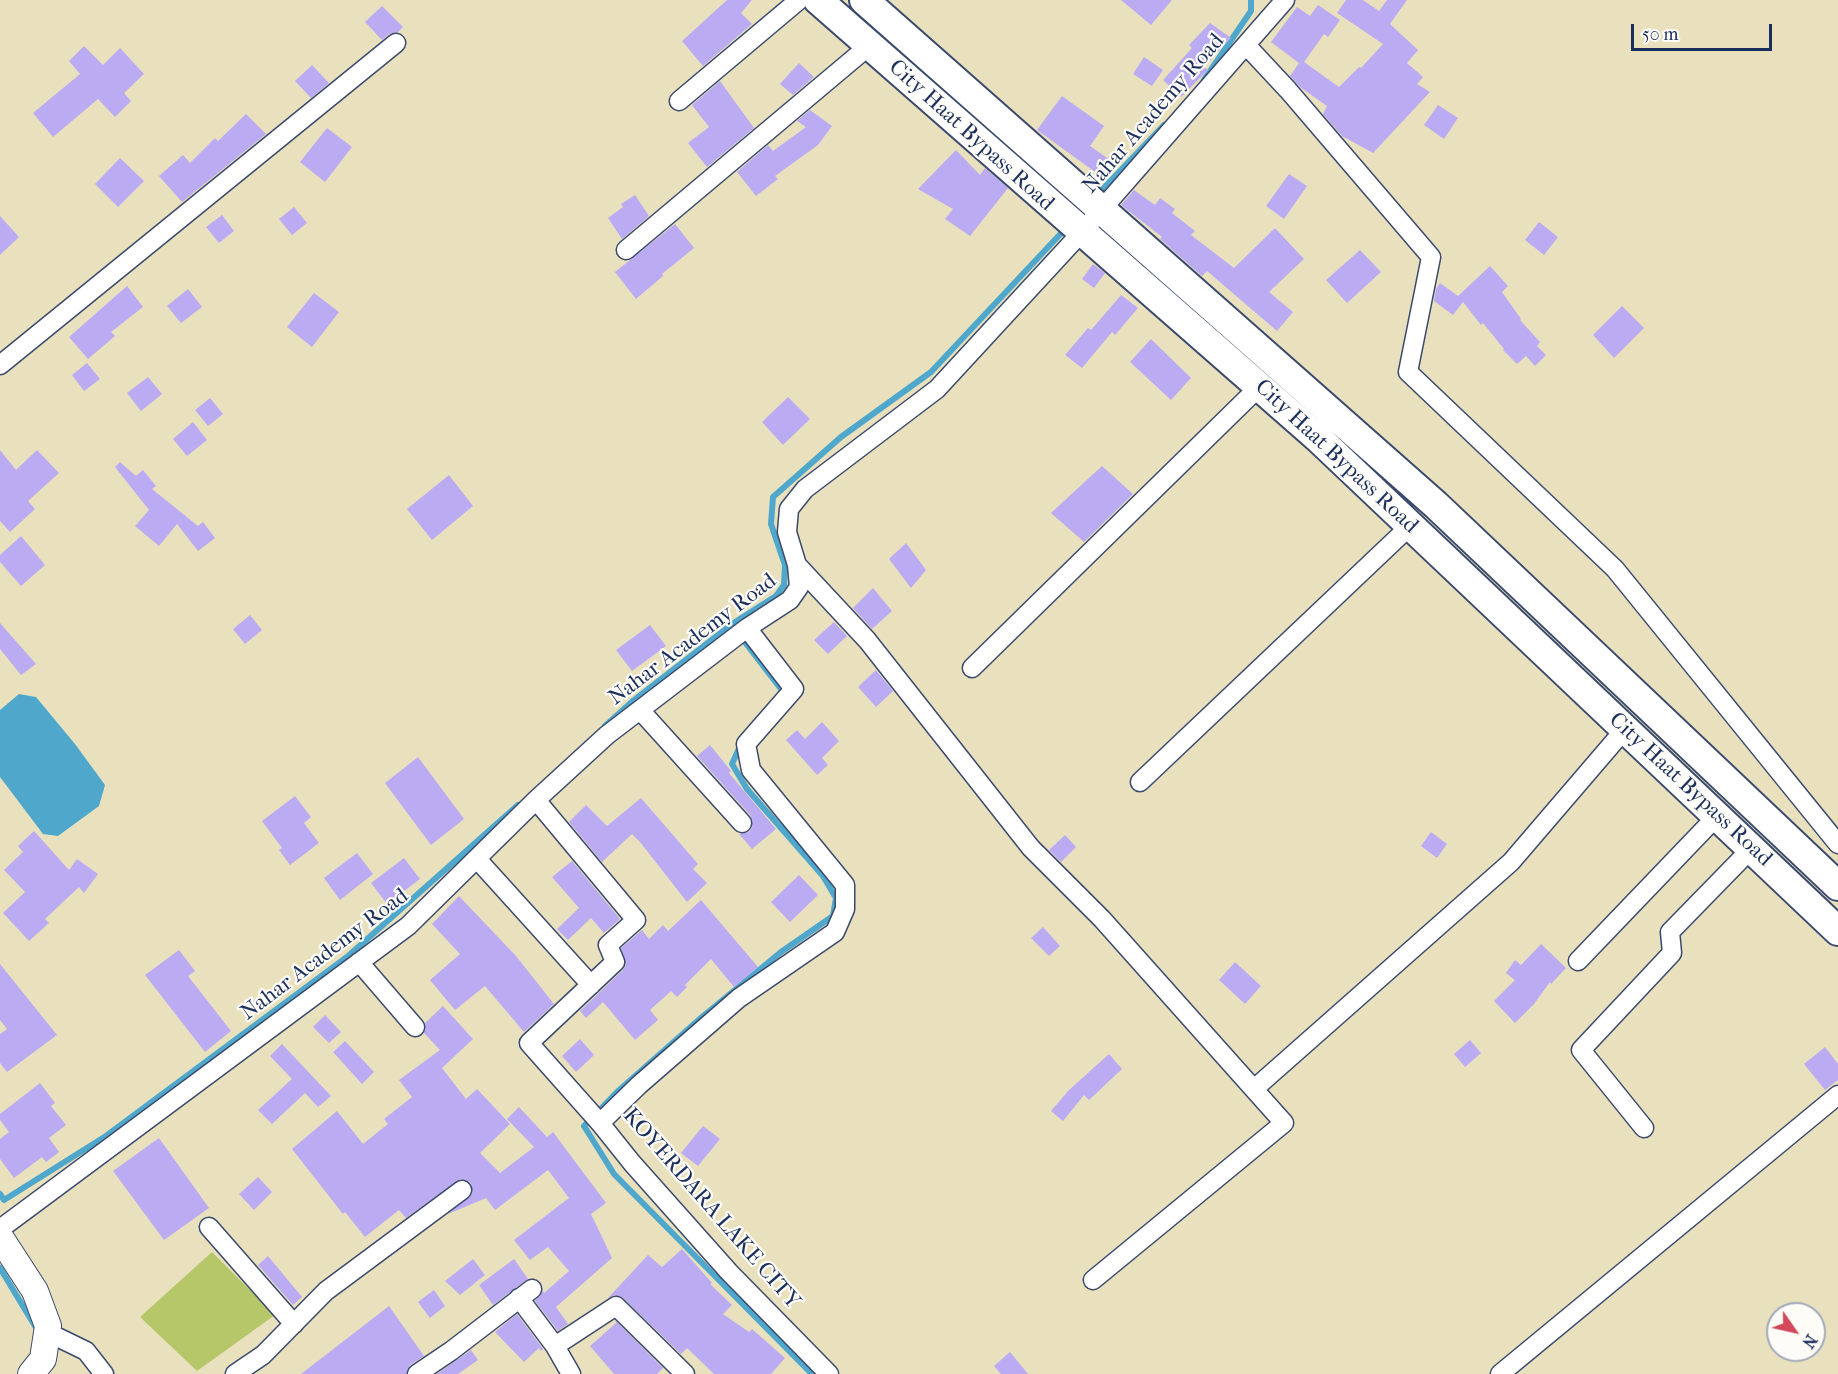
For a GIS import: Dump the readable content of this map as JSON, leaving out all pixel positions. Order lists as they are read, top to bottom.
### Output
{
  "streets": {
    "main road": ["City Haat Bypass Road"],
    "street": ["Nahar Academy Road", "KOYERDARA LAKE CITY"]
  },
  "crossings": [
    ["Nahar Academy Road", "City Haat Bypass Road"],
    ["Nahar Academy Road", "KOYERDARA LAKE CITY"]
  ],
  "scale_bar": "50 m",
  "north": "bottom right"
}
